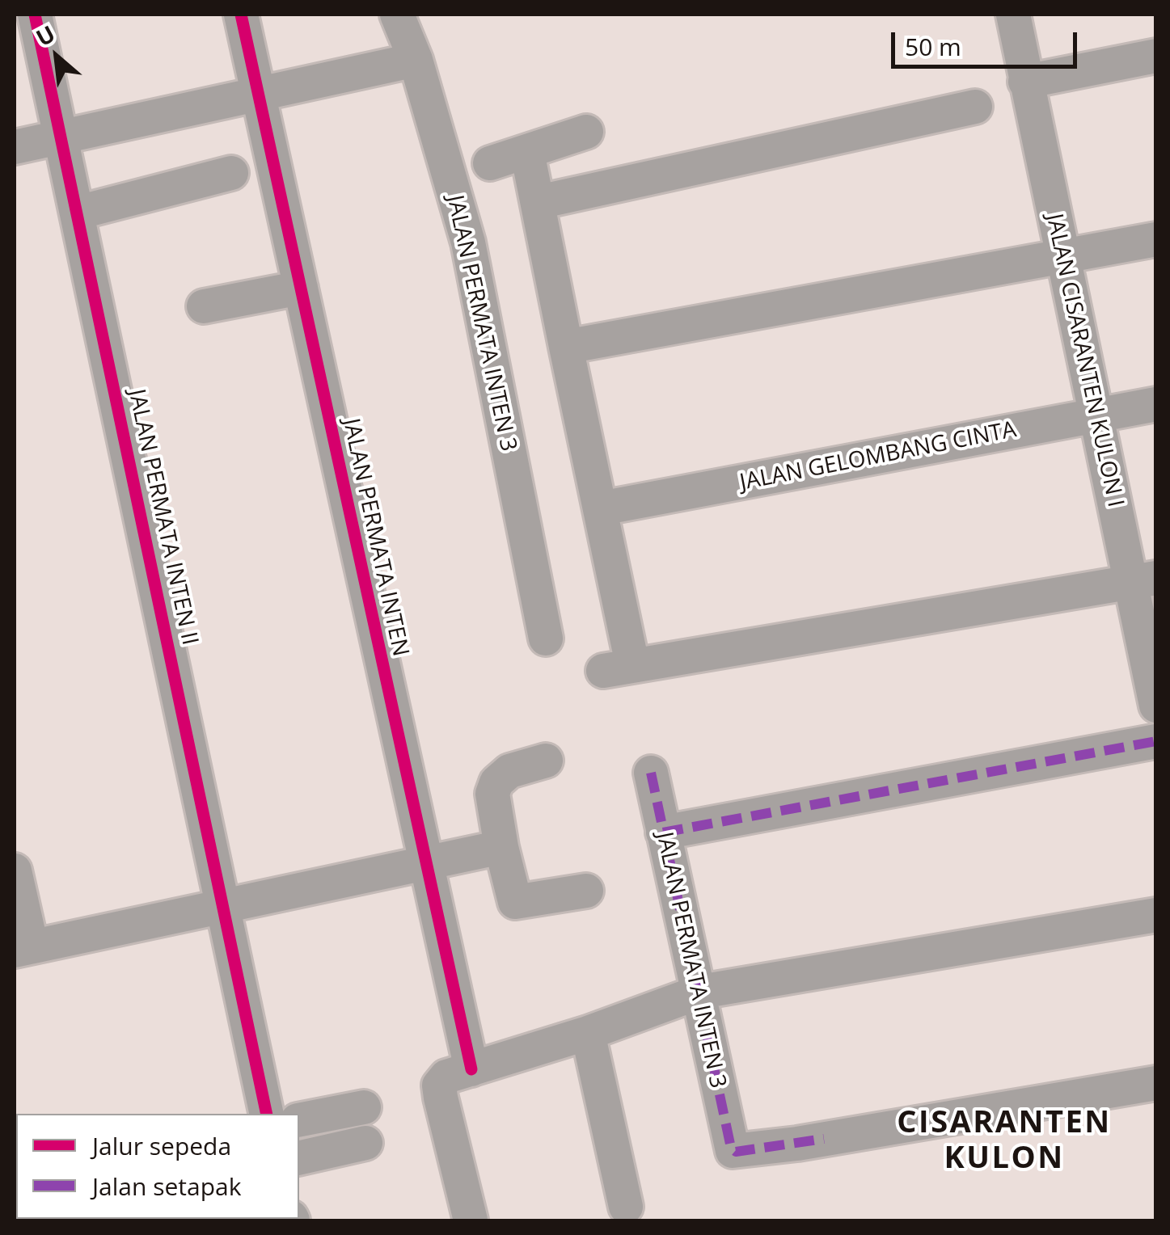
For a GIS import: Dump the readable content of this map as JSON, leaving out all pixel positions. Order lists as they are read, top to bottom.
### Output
{
  "streets": {
    "street": [
      "JALAN PERMATA INTEN 3",
      "JALAN CISARANTEN KULON I",
      "JALAN GELOMBANG CINTA",
      "JALAN PERMATA INTEN II",
      "JALAN PERMATA INTEN"
    ]
  },
  "crossings": [
    ["JALAN CISARANTEN KULON I", "JALAN GELOMBANG CINTA"]
  ],
  "districts": ["CISARANTEN KULON"],
  "legend": ["Jalur sepeda", "Jalan setapak"],
  "scale_bar": "50 m",
  "north": "top left"
}
